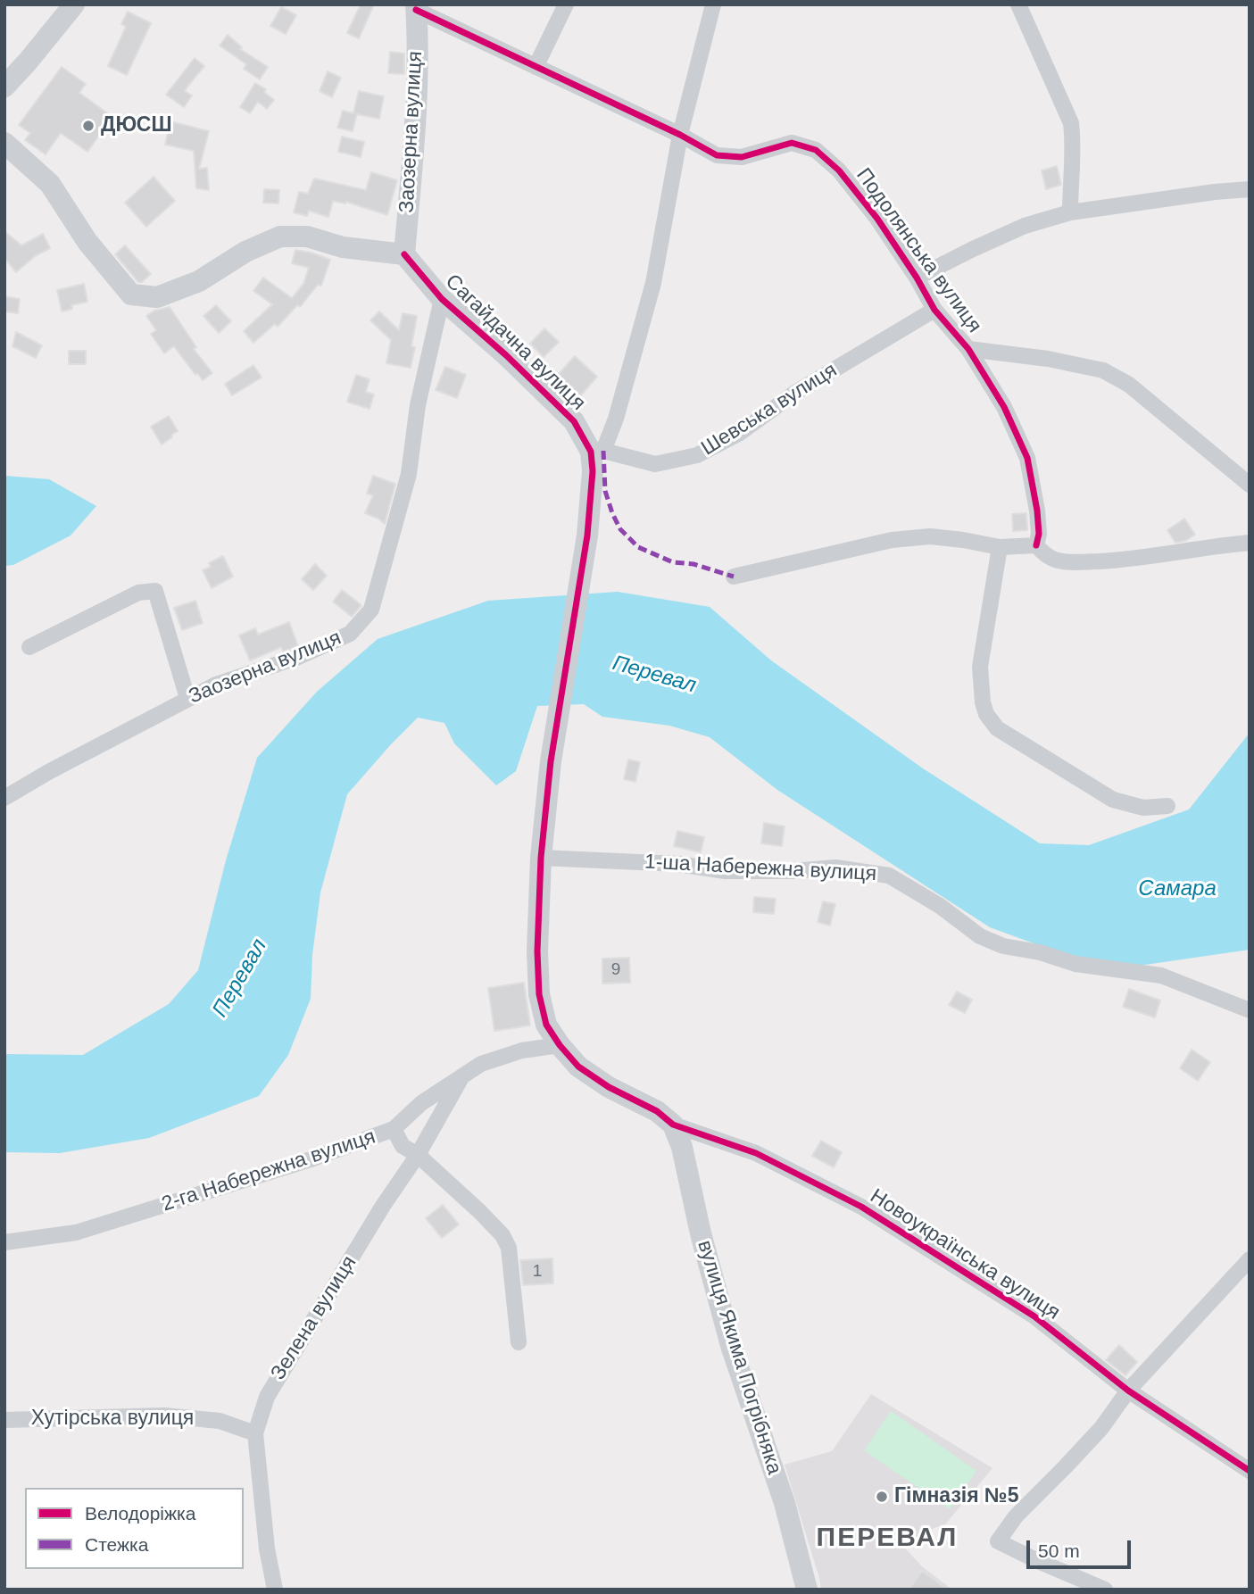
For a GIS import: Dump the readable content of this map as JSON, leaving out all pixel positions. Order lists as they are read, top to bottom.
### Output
{
  "streets": {
    "street": [
      "Заозерна вулиця",
      "Подолянська вулиця",
      "Сагайдачна вулиця",
      "Шевська вулиця",
      "1-ша Набережна вулиця",
      "2-га Набережна вулиця",
      "Новоукраїнська вулиця",
      "Зелена вулиця",
      "вулиця Якима Погрібняка",
      "Хутірська вулиця"
    ]
  },
  "crossings": [
    ["Заозерна вулиця", "Подолянська вулиця"],
    ["Заозерна вулиця", "Сагайдачна вулиця"],
    ["Подолянська вулиця", "Сагайдачна вулиця"],
    ["Подолянська вулиця", "Шевська вулиця"],
    ["Сагайдачна вулиця", "Шевська вулиця"],
    ["Сагайдачна вулиця", "1-ша Набережна вулиця"],
    ["2-га Набережна вулиця", "Зелена вулиця"],
    ["Новоукраїнська вулиця", "вулиця Якима Погрібняка"],
    ["Зелена вулиця", "Хутірська вулиця"]
  ],
  "districts": ["ПЕРЕВАЛ"],
  "water": ["Перевал", "Самара"],
  "places": ["ДЮСШ", "Гімназія №5"],
  "house_numbers": ["9", "1"],
  "legend": ["Велодоріжка", "Стежка"],
  "scale_bar": "50 m"
}
